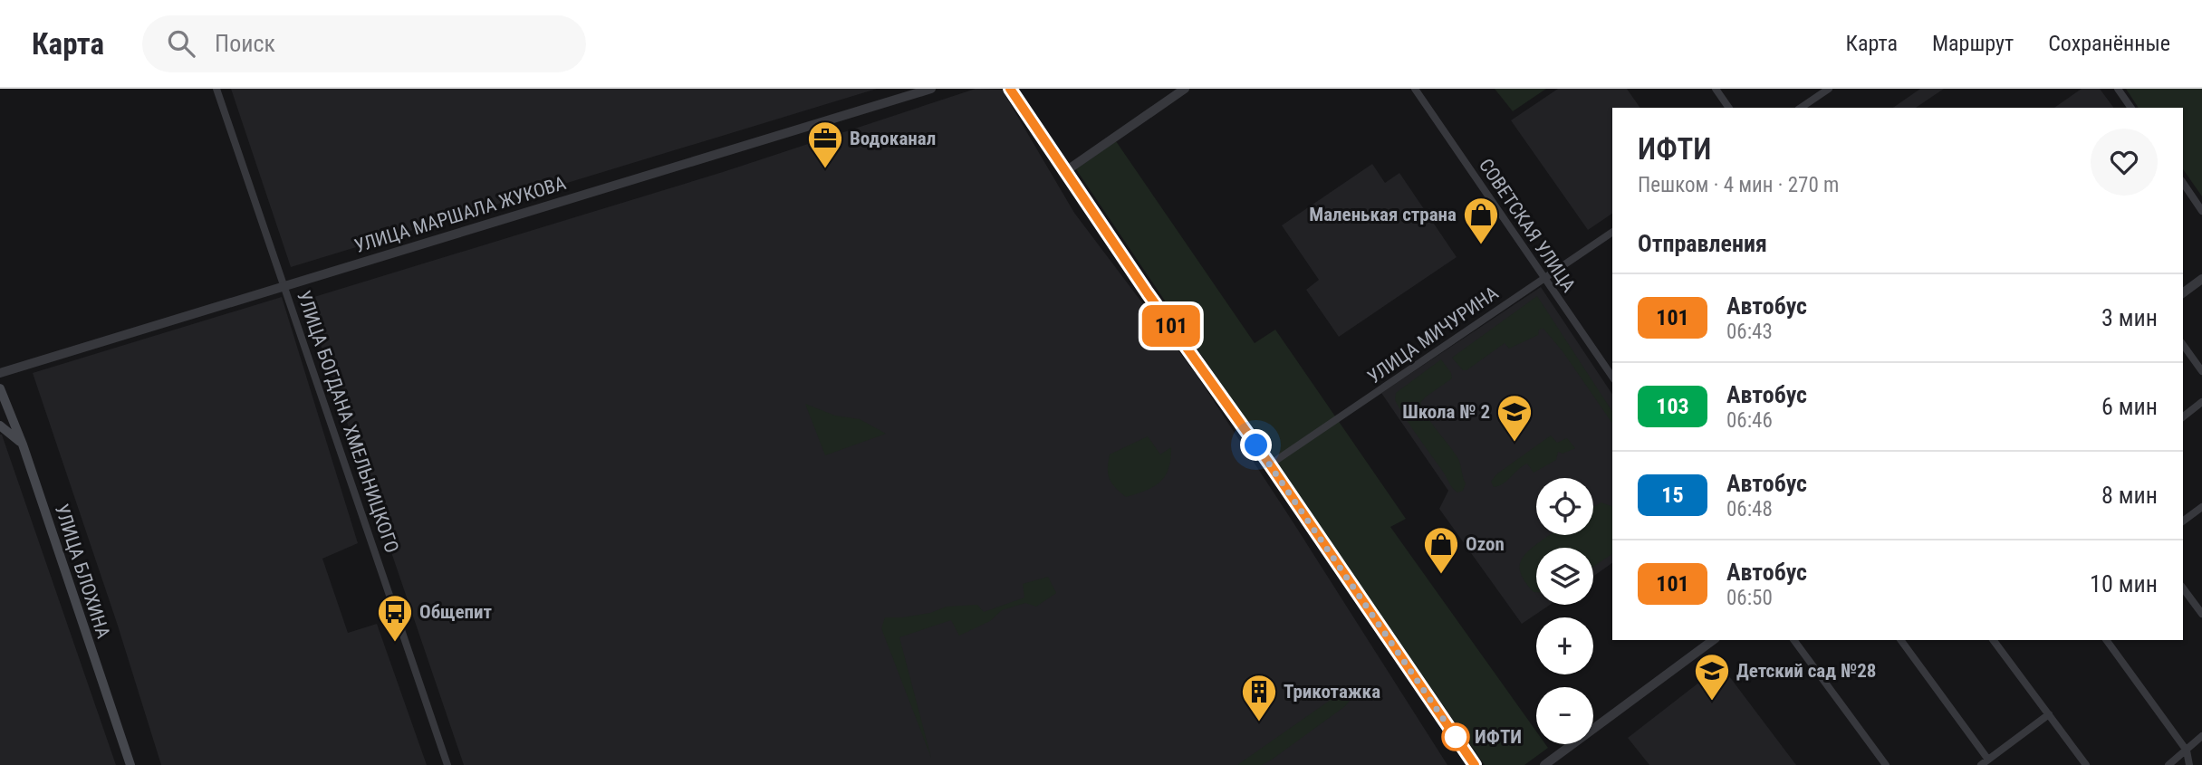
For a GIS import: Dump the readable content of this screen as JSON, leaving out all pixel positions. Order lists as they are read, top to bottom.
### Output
{
  "streets": {
    "main road": ["УЛИЦА БЛОХИНА"],
    "street": [
      "УЛИЦА МАРШАЛА ЖУКОВА",
      "СОВЕТСКАЯ УЛИЦА",
      "УЛИЦА МИЧУРИНА",
      "УЛИЦА БОГДАНА ХМЕЛЬНИЦКОГО"
    ]
  },
  "crossings": [
    ["УЛИЦА МАРШАЛА ЖУКОВА", "УЛИЦА БОГДАНА ХМЕЛЬНИЦКОГО"],
    ["СОВЕТСКАЯ УЛИЦА", "УЛИЦА МИЧУРИНА"]
  ],
  "places": {
    "office": ["Водоканал"],
    "shop": ["Маленькая страна", "Ozon"],
    "school or university": ["Школа № 2", "Детский сад №28"],
    "bus stop": ["Общепит"],
    "building": ["Трикотажка"],
    "other": ["ИФТИ"]
  },
  "lines": ["bus line 101"],
  "page": {
    "header": "Карта",
    "search": "Поиск",
    "nav": ["Карта", "Маршрут", "Сохранённые"],
    "on_map": "101",
    "heading": [
      ["ИФТИ", "Пешком · 4 мин · 270 m"],
      "Отправления"
    ],
    "list": [
      {
        "mark": "101",
        "name": "Автобус",
        "note": "06:43",
        "value": "3 мин"
      },
      {
        "mark": "103",
        "name": "Автобус",
        "note": "06:46",
        "value": "6 мин"
      },
      {
        "mark": "15",
        "name": "Автобус",
        "note": "06:48",
        "value": "8 мин"
      },
      {
        "mark": "101",
        "name": "Автобус",
        "note": "06:50",
        "value": "10 мин"
      }
    ],
    "map_buttons": ["+", "−"]
  }
}
